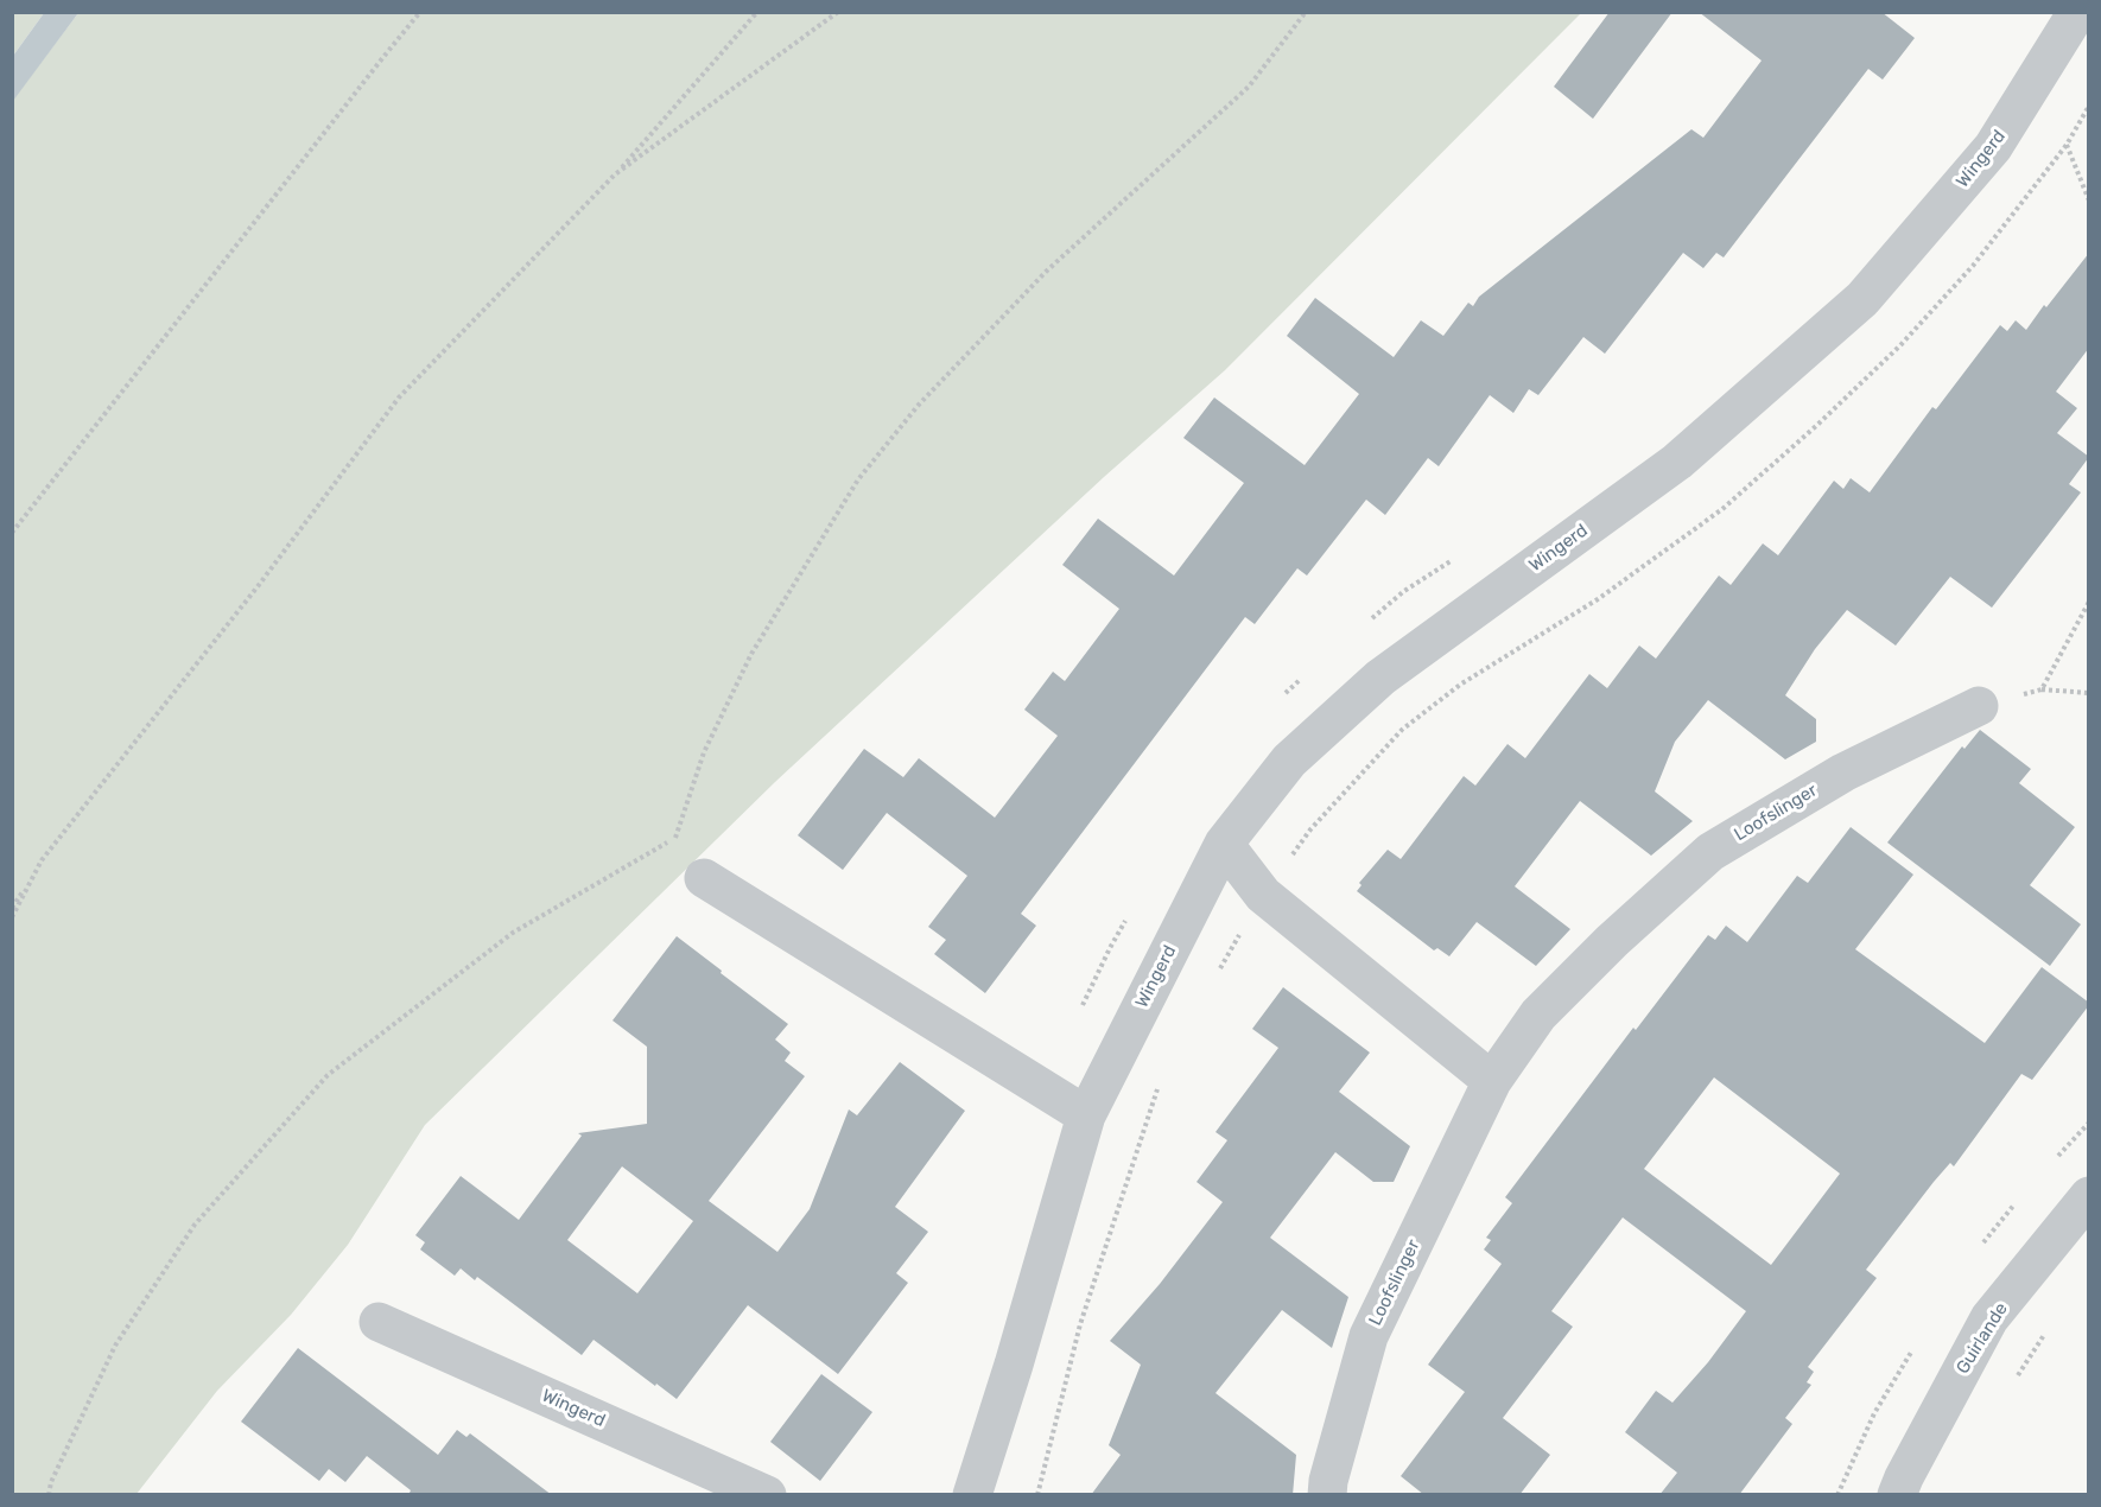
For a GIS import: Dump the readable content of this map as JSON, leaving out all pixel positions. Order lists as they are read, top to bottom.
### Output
{
  "streets": {
    "street": ["Wingerd", "Loofslinger", "Guirlande"]
  }
}
